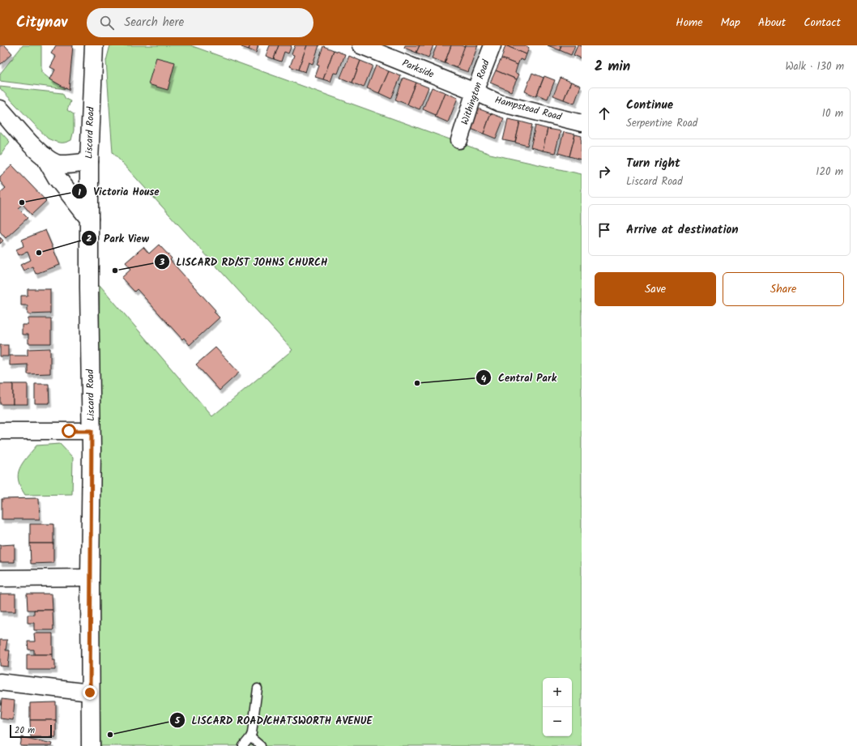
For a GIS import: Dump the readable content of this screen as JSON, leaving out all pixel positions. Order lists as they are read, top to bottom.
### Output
{
  "streets": {
    "main road": ["Liscard Road"],
    "street": ["Parkside", "Withington Road", "Hampstead Road"]
  },
  "crossings": [
    ["Parkside", "Withington Road"],
    ["Parkside", "Hampstead Road"],
    ["Withington Road", "Hampstead Road"]
  ],
  "places": [
    "Victoria House",
    "Park View",
    "LISCARD RD/ST JOHNS CHURCH",
    "Central Park",
    "LISCARD ROAD/CHATSWORTH AVENUE"
  ],
  "scale_bar": "20 m",
  "page": {
    "header": "Citynav",
    "search": "Search here",
    "nav": [
      "Home",
      "Map",
      "About",
      "Contact"
    ],
    "heading": ["2 min", "Walk · 130 m"],
    "list": [
      ["Continue", "Serpentine Road", "10 m"],
      ["Turn right", "Liscard Road", "120 m"],
      "Arrive at destination"
    ],
    "buttons": ["Save", "Share"],
    "map_buttons": ["+", "−"],
    "scale": "20 m"
  }
}
